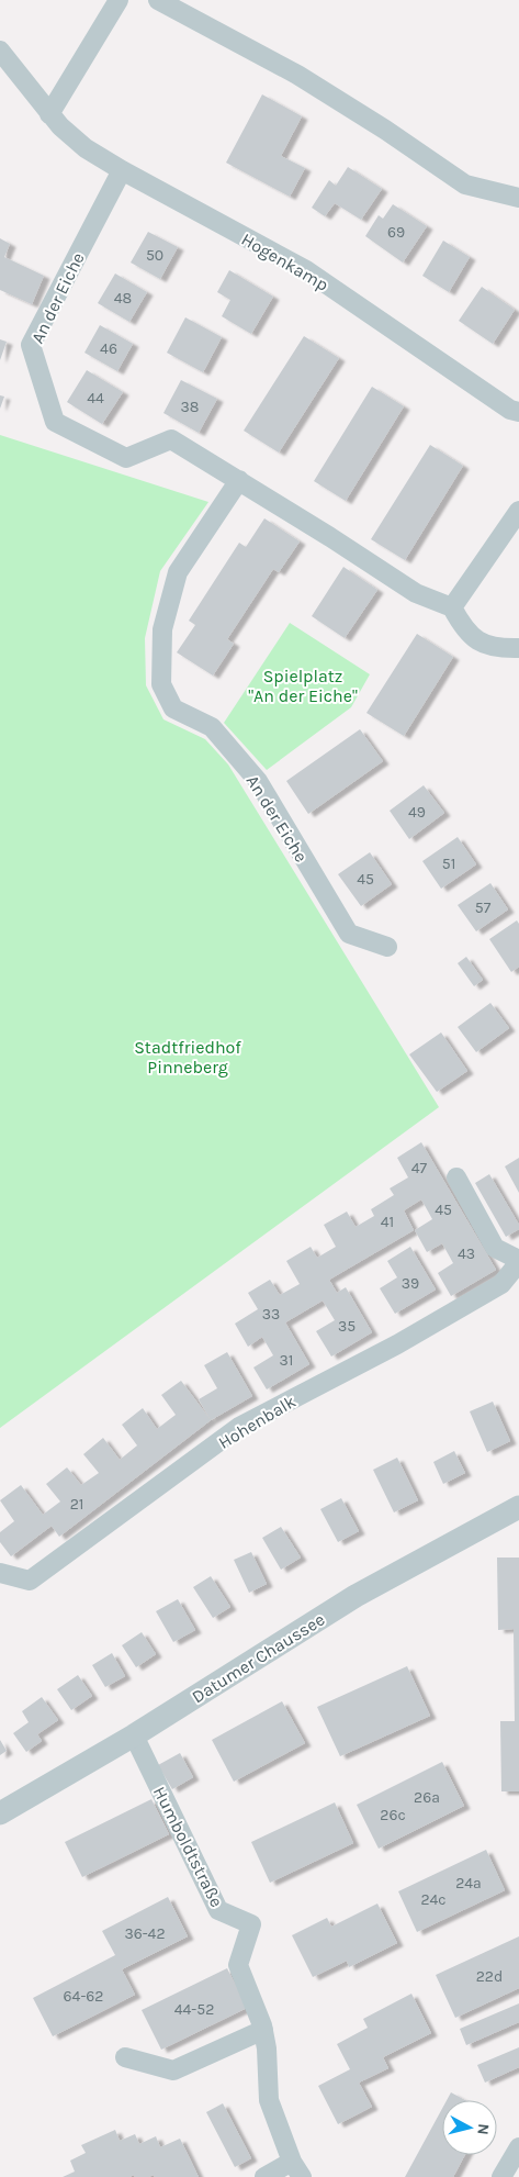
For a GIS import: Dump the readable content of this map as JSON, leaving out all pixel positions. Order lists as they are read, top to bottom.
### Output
{
  "streets": {
    "street": [
      "Hogenkamp",
      "An der Eiche",
      "Hohenbalk",
      "Datumer Chaussee",
      "Humboldtstraße"
    ]
  },
  "crossings": [
    ["Hogenkamp", "An der Eiche"],
    ["Datumer Chaussee", "Humboldtstraße"]
  ],
  "parks": ["Spielplatz \"An der Eiche\"", "Stadtfriedhof Pinneberg"],
  "house_numbers": [
    "69",
    "50",
    "48",
    "46",
    "44",
    "38",
    "49",
    "51",
    "45",
    "57",
    "47",
    "45",
    "41",
    "43",
    "39",
    "33",
    "35",
    "31",
    "21",
    "26a",
    "26c",
    "24a",
    "24c",
    "36-42",
    "22d",
    "64-62",
    "44-52"
  ],
  "north": "right"
}
